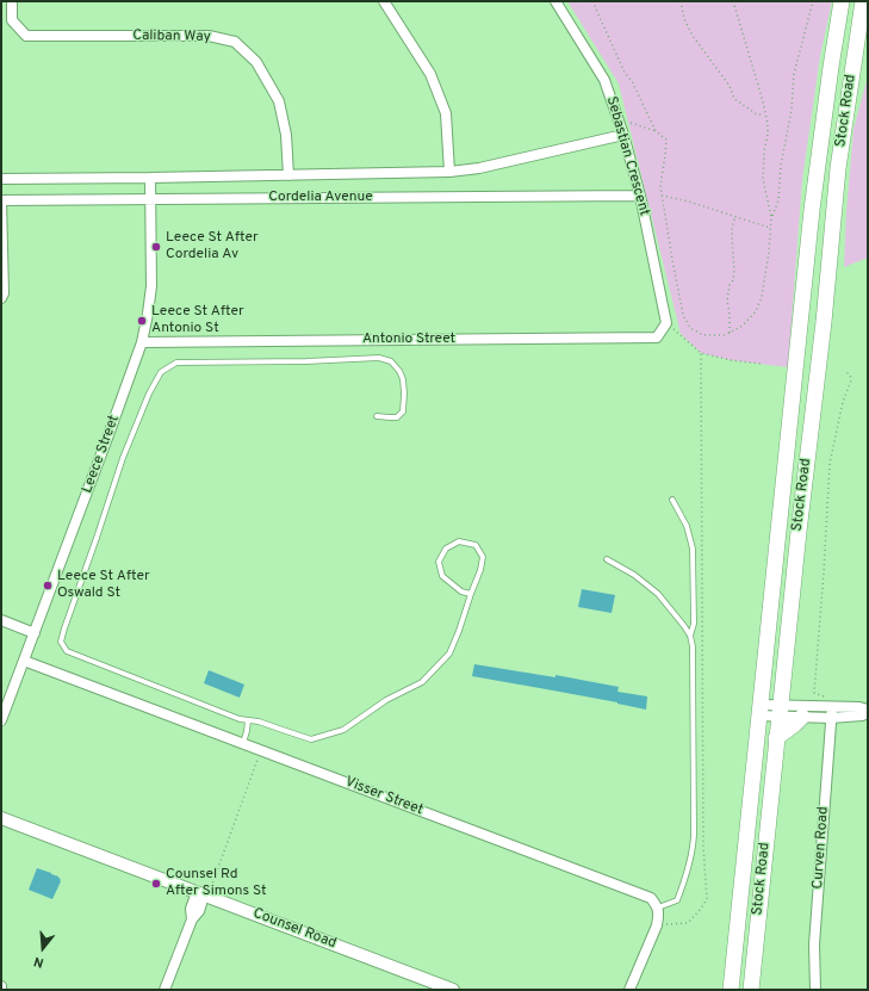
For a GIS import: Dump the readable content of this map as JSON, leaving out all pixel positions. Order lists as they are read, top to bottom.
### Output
{
  "streets": {
    "highway": ["Stock Road"],
    "street": [
      "Caliban Way",
      "Sebastian Crescent",
      "Cordelia Avenue",
      "Antonio Street",
      "Leece Street",
      "Visser Street",
      "Curven Road",
      "Counsel Road"
    ]
  },
  "crossings": [
    ["Caliban Way", "Cordelia Avenue"],
    ["Sebastian Crescent", "Cordelia Avenue"],
    ["Sebastian Crescent", "Antonio Street"],
    ["Cordelia Avenue", "Leece Street"],
    ["Antonio Street", "Leece Street"],
    ["Leece Street", "Visser Street"]
  ],
  "places": [
    "Leece St After Cordelia Av",
    "Leece St After Antonio St",
    "Leece St After Oswald St",
    "Counsel Rd After Simons St"
  ],
  "north": "bottom"
}
